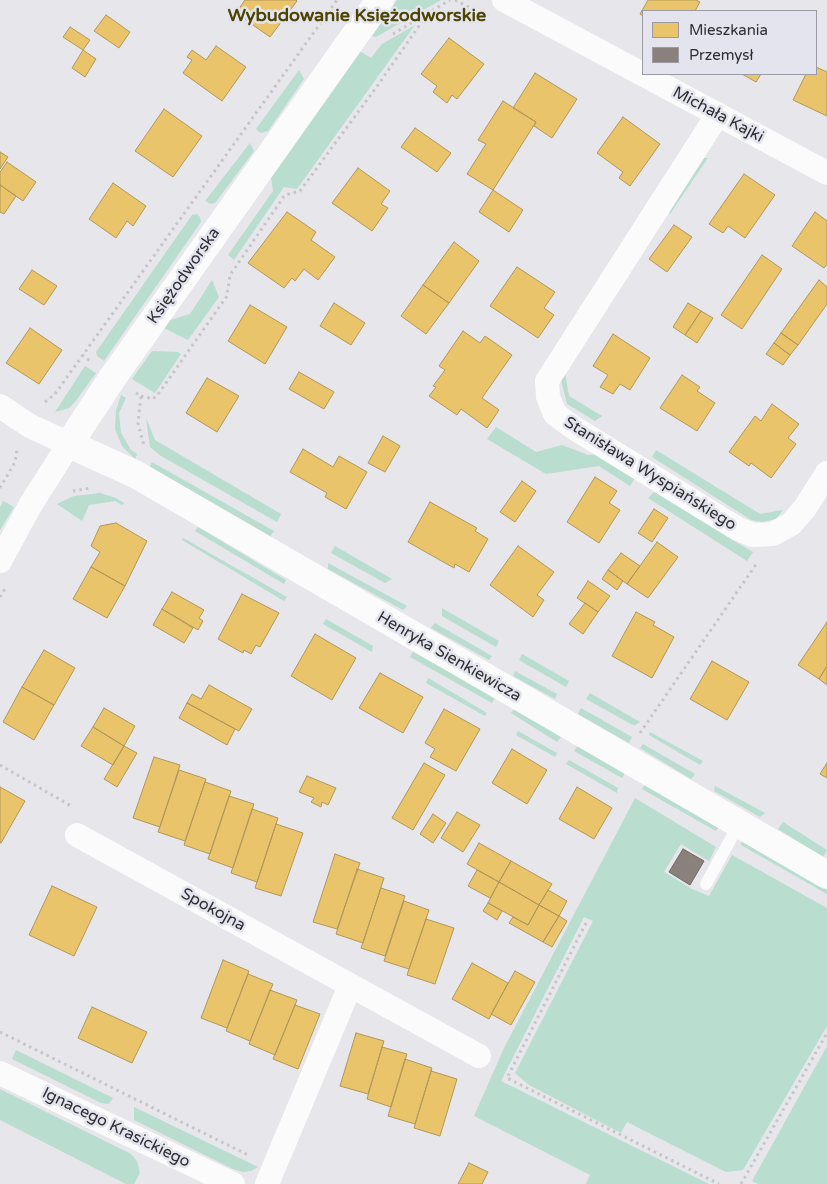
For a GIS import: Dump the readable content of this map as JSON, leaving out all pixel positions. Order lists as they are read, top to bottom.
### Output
{
  "streets": {
    "street": [
      "Michała Kajki",
      "Księżodworska",
      "Stanisława Wyspiańskiego",
      "Henryka Sienkiewicza",
      "Spokojna",
      "Ignacego Krasickiego"
    ]
  },
  "crossings": [
    ["Michała Kajki", "Stanisława Wyspiańskiego"],
    ["Księżodworska", "Henryka Sienkiewicza"]
  ],
  "districts": ["Wybudowanie Księżodworskie"],
  "legend": ["Mieszkania", "Przemysł"]
}
